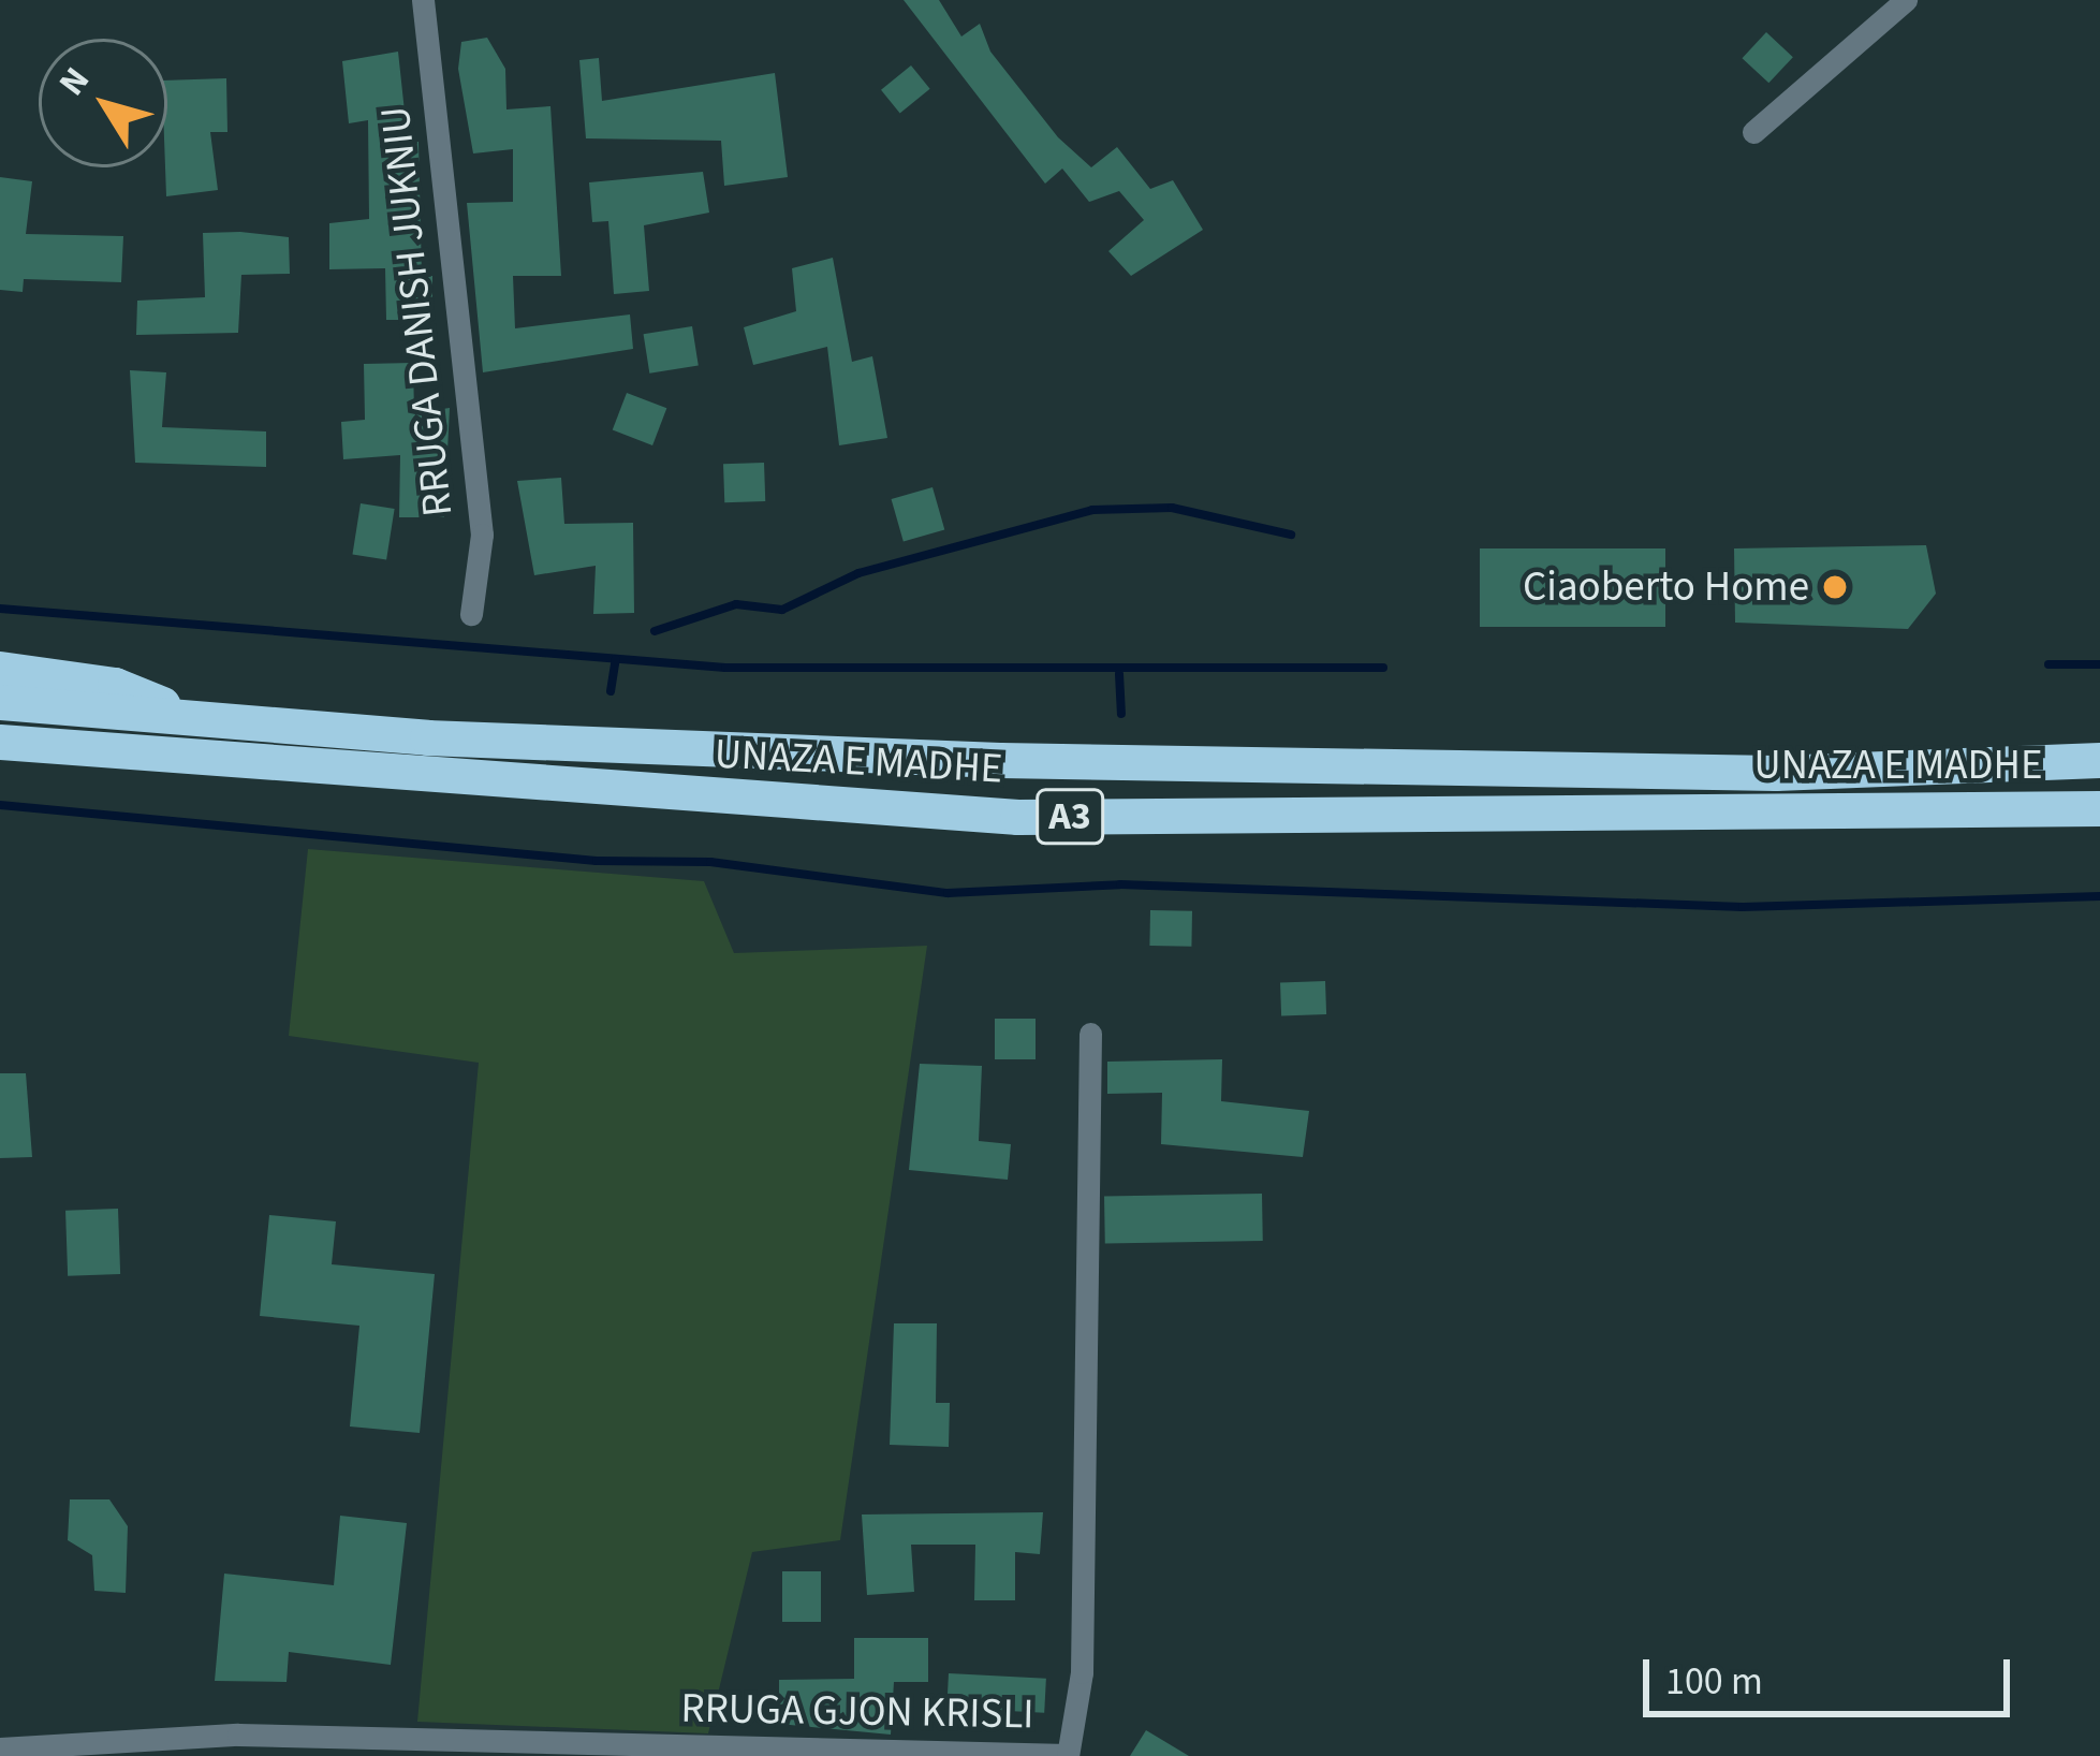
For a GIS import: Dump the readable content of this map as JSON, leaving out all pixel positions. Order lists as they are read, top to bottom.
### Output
{
  "streets": {
    "highway": ["UNAZA E MADHE", "A3"],
    "street": ["RRUGA DANISH JUKNIU", "RRUGA GJON KRISLI"]
  },
  "places": ["Ciaoberto Home"],
  "scale_bar": "100 m",
  "north": "top left"
}
